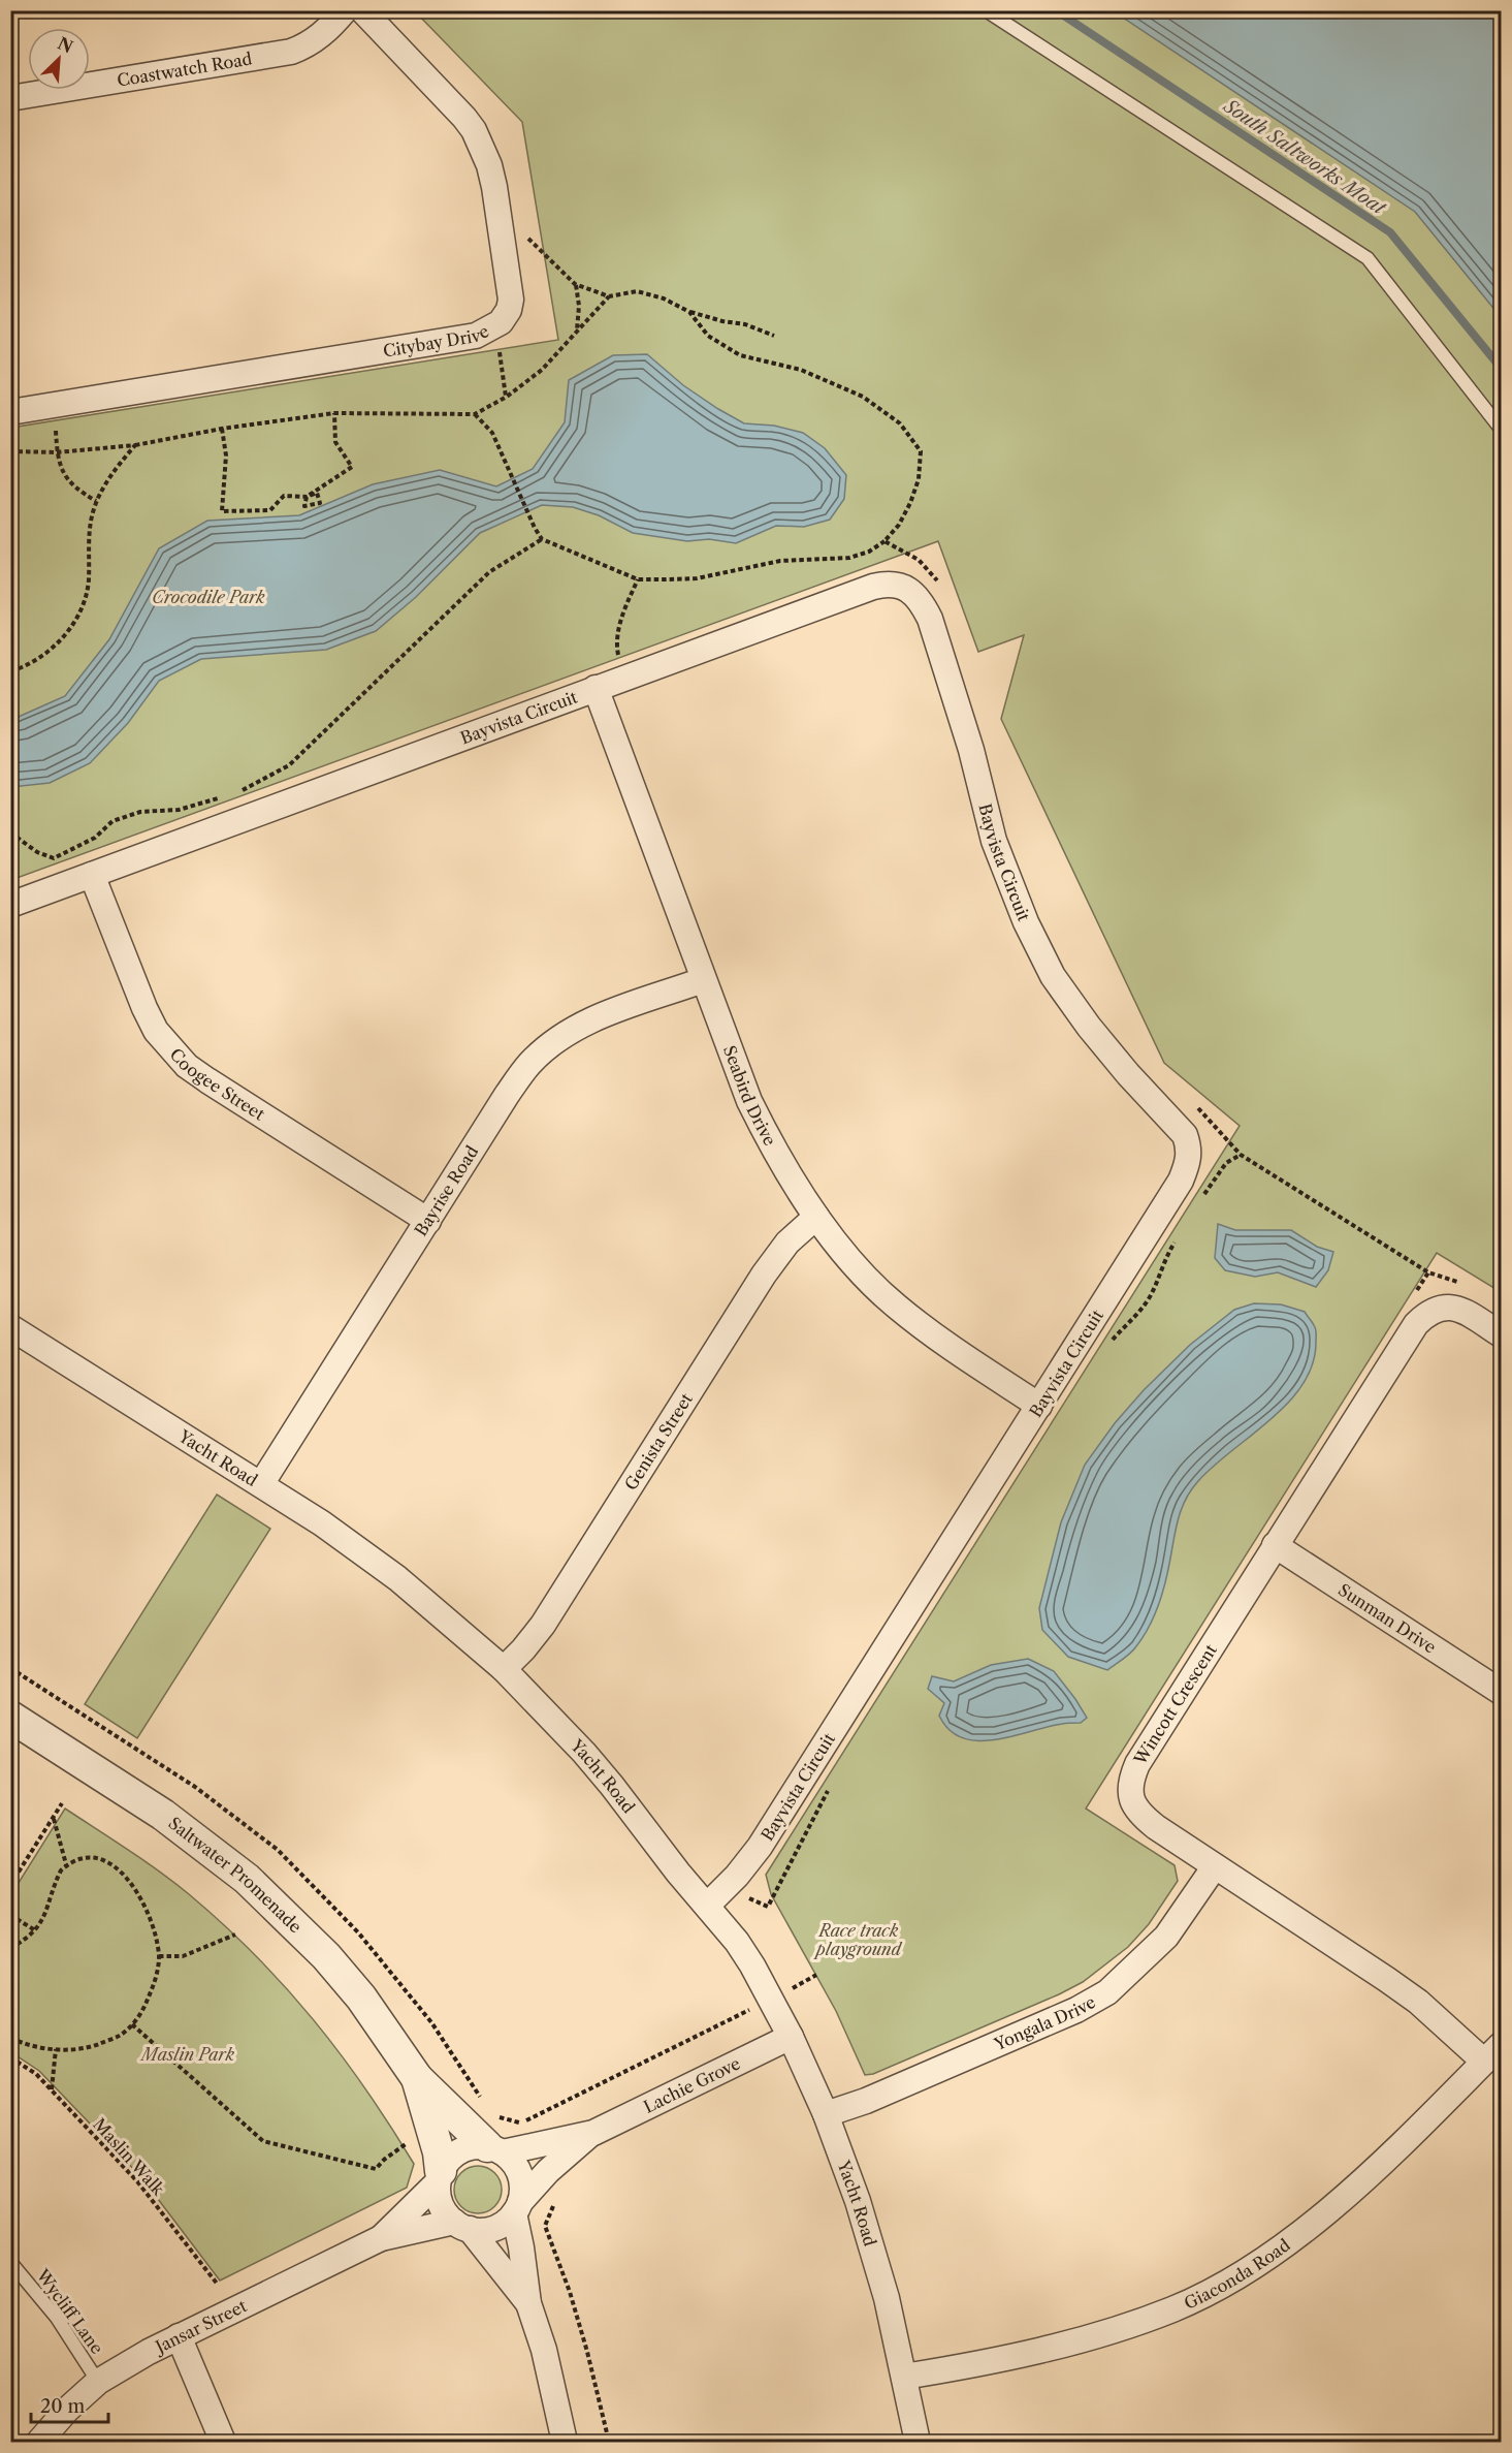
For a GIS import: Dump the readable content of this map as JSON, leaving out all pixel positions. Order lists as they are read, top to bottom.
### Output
{
  "streets": {
    "street": [
      "Coastwatch Road",
      "Citybay Drive",
      "Bayvista Circuit",
      "Coogee Street",
      "Seabird Drive",
      "Bayrise Road",
      "Genista Street",
      "Yacht Road",
      "Sunman Drive",
      "Wincott Crescent",
      "Saltwater Promenade",
      "Yongala Drive",
      "Lachie Grove",
      "Giaconda Road",
      "Jansar Street"
    ],
    "lane": ["Wycliff Lane"],
    "path": ["Maslin Walk"]
  },
  "crossings": [
    ["Bayvista Circuit", "Coogee Street"],
    ["Bayvista Circuit", "Seabird Drive"],
    ["Bayvista Circuit", "Yacht Road"],
    ["Coogee Street", "Bayrise Road"],
    ["Seabird Drive", "Bayrise Road"],
    ["Seabird Drive", "Genista Street"],
    ["Bayrise Road", "Yacht Road"],
    ["Genista Street", "Yacht Road"],
    ["Yacht Road", "Yongala Drive"],
    ["Yacht Road", "Lachie Grove"],
    ["Yacht Road", "Giaconda Road"],
    ["Sunman Drive", "Wincott Crescent"],
    ["Wincott Crescent", "Yongala Drive"],
    ["Wincott Crescent", "Giaconda Road"],
    ["Saltwater Promenade", "Lachie Grove"],
    ["Saltwater Promenade", "Jansar Street"],
    ["Lachie Grove", "Jansar Street"],
    ["Wycliff Lane", "Jansar Street"]
  ],
  "water": ["South Saltworks Moat"],
  "parks": ["Crocodile Park", "Race track playground", "Maslin Park"],
  "scale_bar": "20 m",
  "north": "top right"
}
